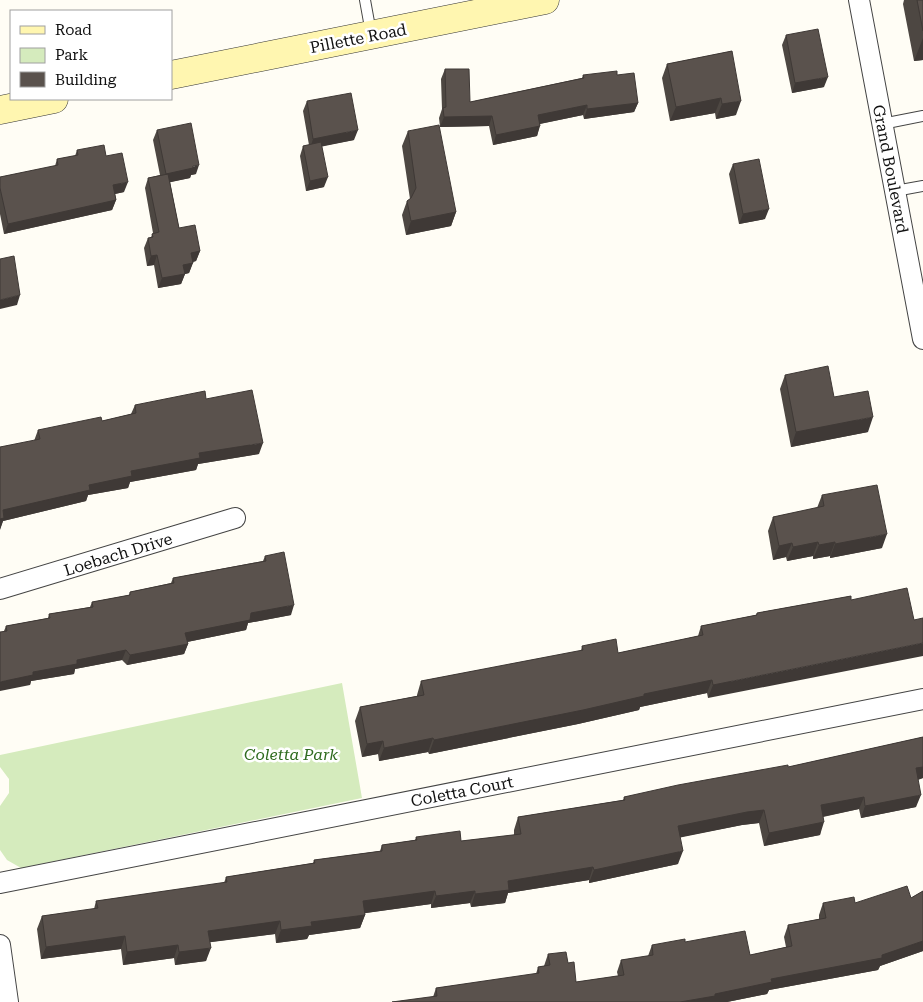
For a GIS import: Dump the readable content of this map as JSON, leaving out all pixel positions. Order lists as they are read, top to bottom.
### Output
{
  "streets": {
    "street": [
      "Pillette Road",
      "Grand Boulevard",
      "Loebach Drive",
      "Coletta Court"
    ]
  },
  "parks": ["Coletta Park"],
  "legend": ["Road", "Park", "Building"]
}
